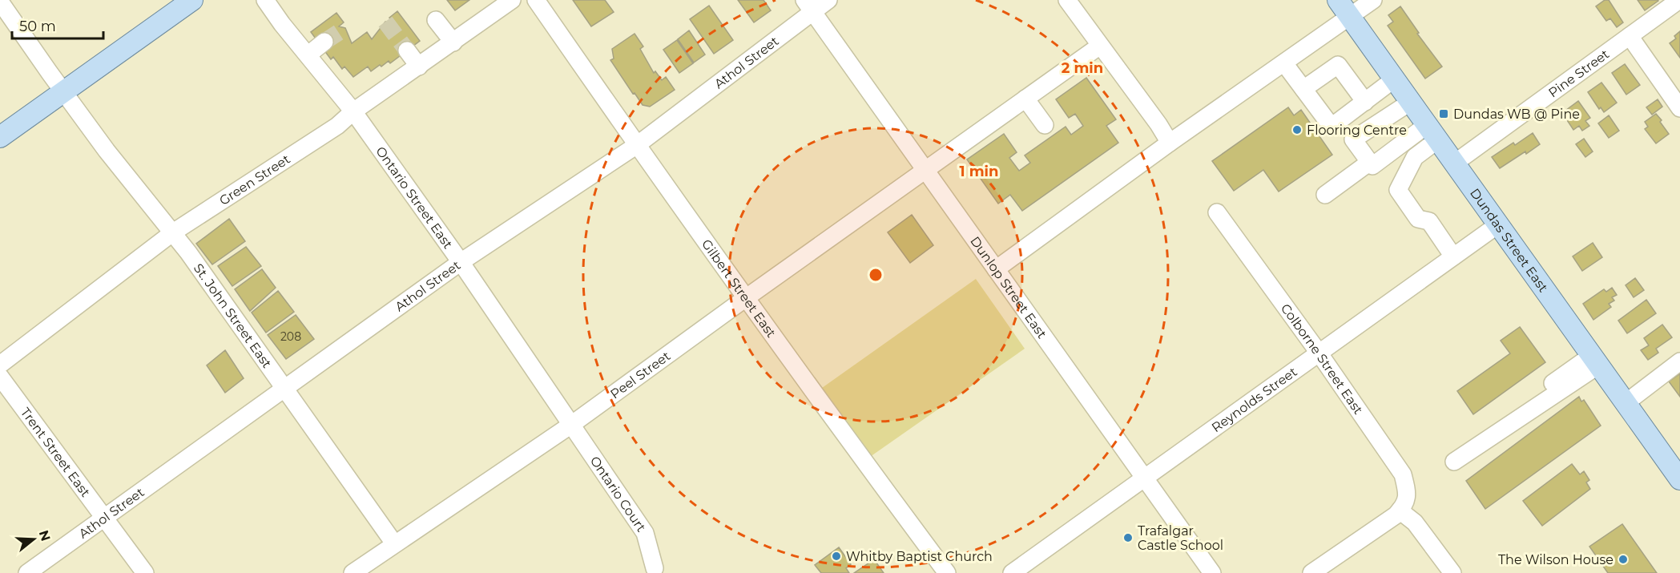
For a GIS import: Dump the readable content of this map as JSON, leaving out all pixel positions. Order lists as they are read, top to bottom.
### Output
{
  "streets": {
    "main road": ["Dundas Street East"],
    "street": [
      "Athol Street",
      "Pine Street",
      "Green Street",
      "Ontario Street East",
      "Dunlop Street East",
      "Gilbert Street East",
      "St. John Street East",
      "Colborne Street East",
      "Peel Street",
      "Reynolds Street",
      "Trent Street East",
      "Ontario Court"
    ]
  },
  "crossings": [
    ["Athol Street", "Ontario Street East"],
    ["Athol Street", "Dunlop Street East"],
    ["Athol Street", "Gilbert Street East"],
    ["Athol Street", "St. John Street East"],
    ["Athol Street", "Trent Street East"],
    ["Pine Street", "Dundas Street East"],
    ["Green Street", "Ontario Street East"],
    ["Green Street", "St. John Street East"],
    ["Ontario Street East", "Peel Street"],
    ["Ontario Street East", "Ontario Court"],
    ["Dundas Street East", "Reynolds Street"],
    ["Dunlop Street East", "Peel Street"],
    ["Dunlop Street East", "Reynolds Street"],
    ["Gilbert Street East", "Peel Street"],
    ["St. John Street East", "Peel Street"],
    ["Colborne Street East", "Reynolds Street"],
    ["Peel Street", "Ontario Court"]
  ],
  "places": {
    "transit": ["Dundas WB @ Pine"],
    "other": [
      "Flooring Centre",
      "Trafalgar Castle School",
      "Whitby Baptist Church",
      "The Wilson House"
    ]
  },
  "house_numbers": ["208"],
  "scale_bar": "50 m",
  "north": "right",
  "rings": ["2 min", "1 min"]
}
